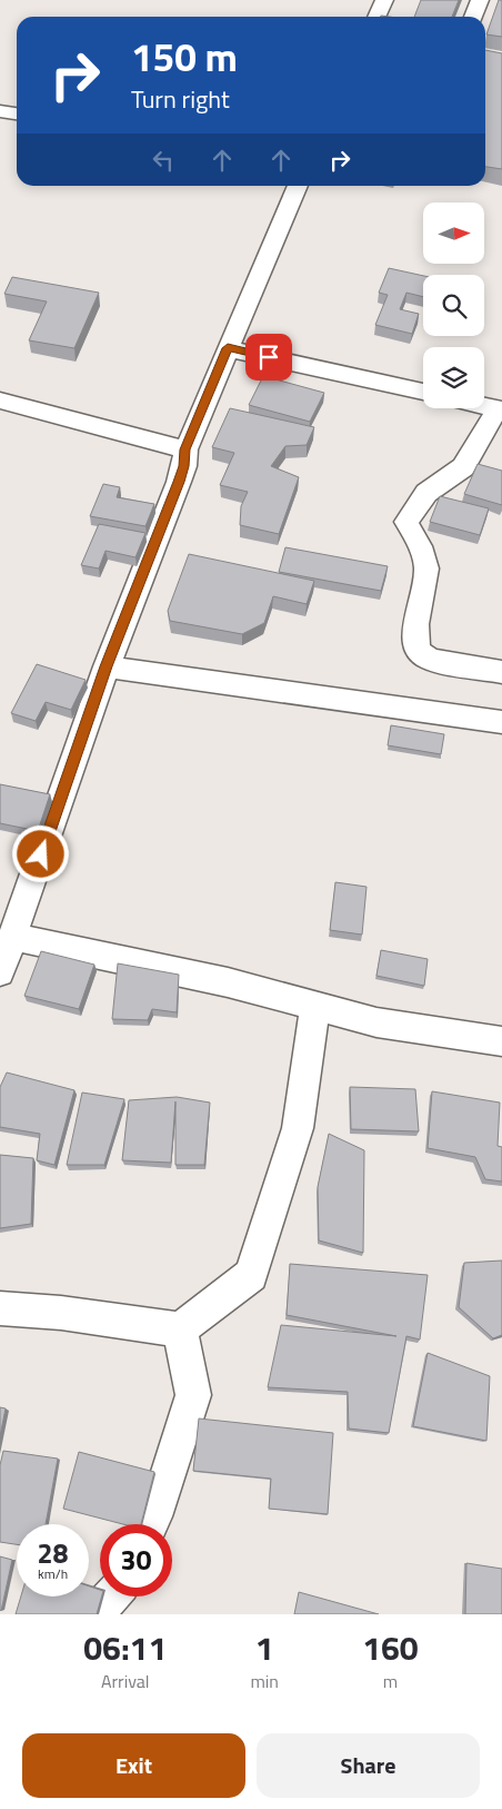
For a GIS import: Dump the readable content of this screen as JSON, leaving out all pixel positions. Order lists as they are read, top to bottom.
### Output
{
  "north": "right",
  "page": {
    "turn": ["150 m", "Turn right"],
    "speed": "28 km/h",
    "limit": "30",
    "eta": [
      "06:11",
      "Arrival",
      "1",
      "min",
      "160",
      "m"
    ],
    "buttons": ["Exit", "Share"]
  }
}
